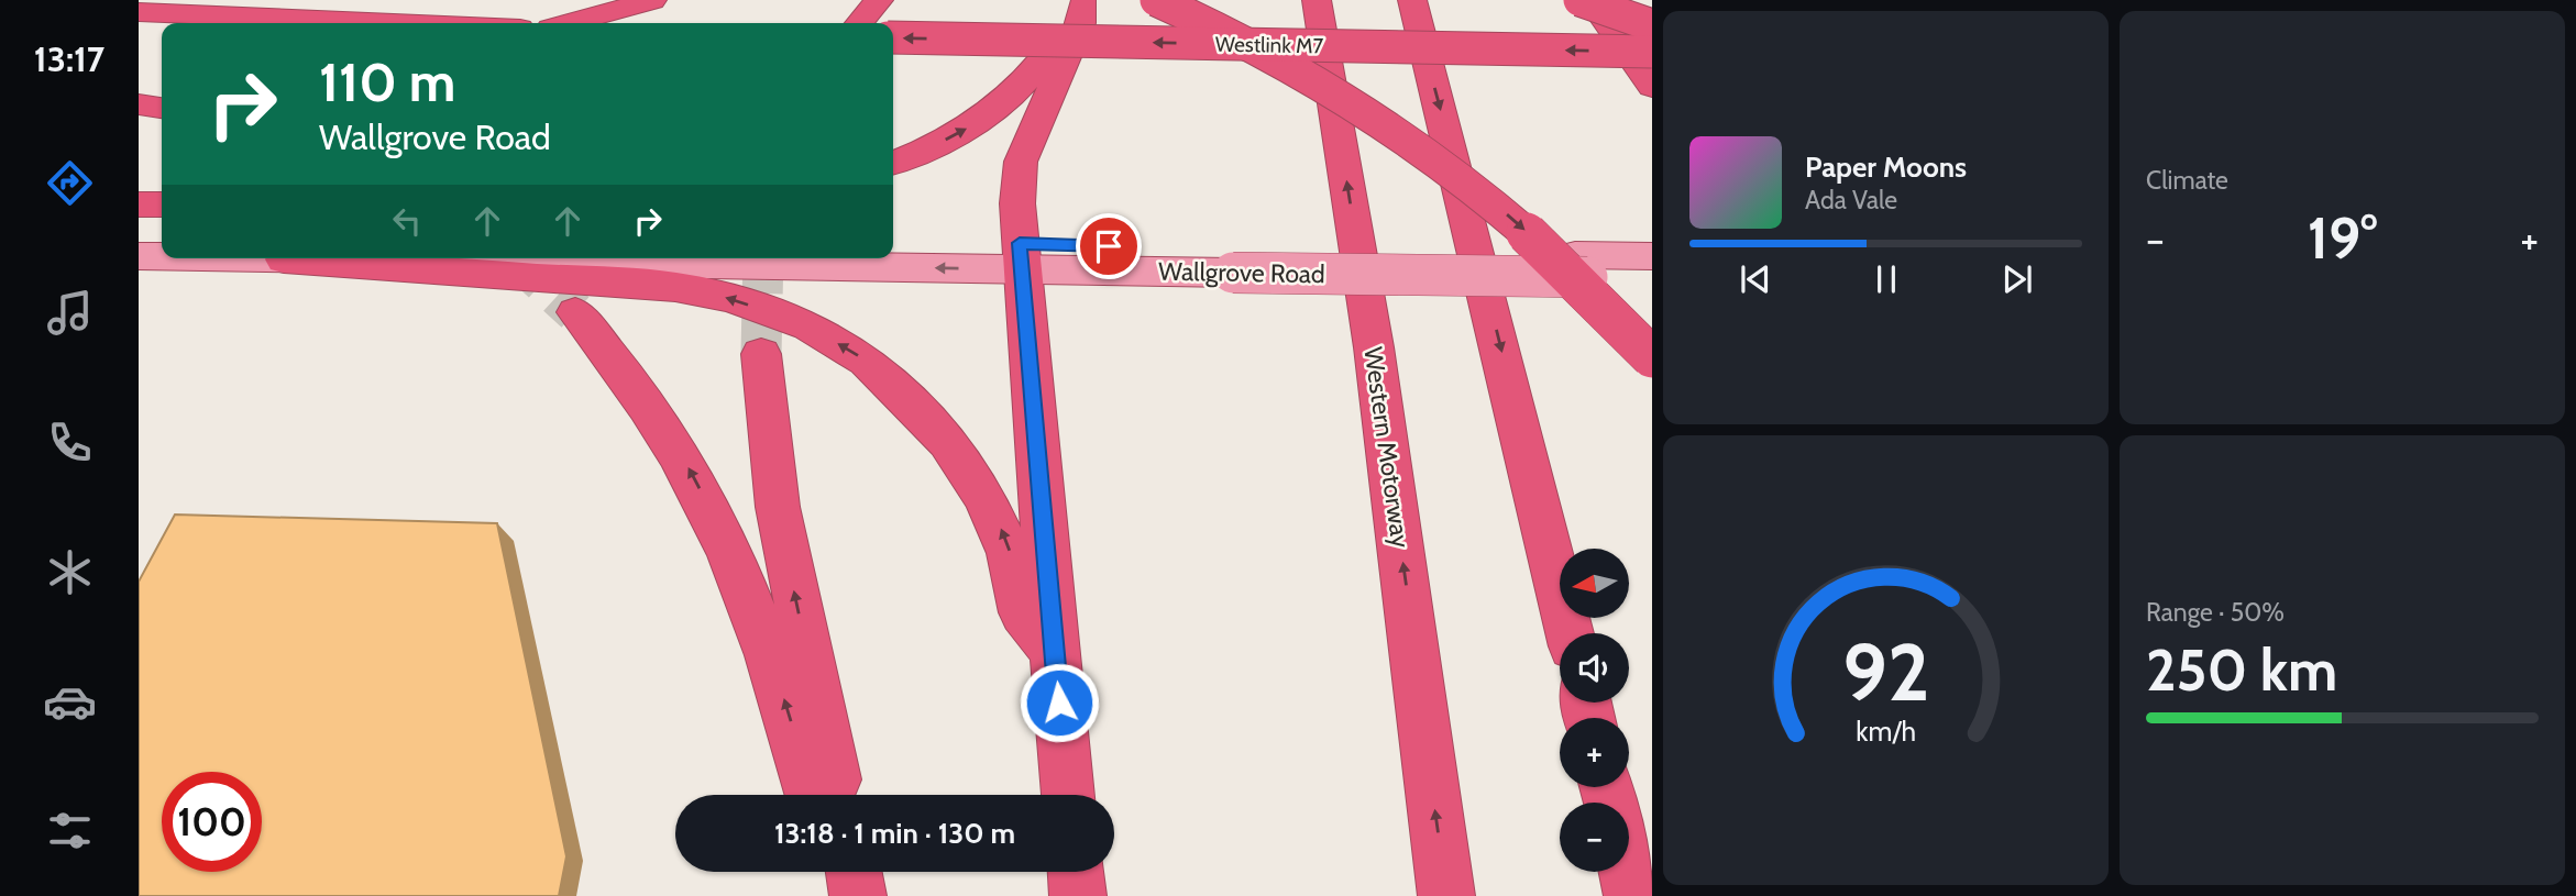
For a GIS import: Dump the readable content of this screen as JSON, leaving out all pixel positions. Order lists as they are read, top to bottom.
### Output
{
  "streets": {
    "highway": ["Westlink M7", "Western Motorway"],
    "main road": ["Wallgrove Road"]
  },
  "one_way": ["Westlink M7"],
  "north": "left",
  "page": {
    "tabs": "13:17",
    "tile": [
      "Climate",
      ["Range · 50%", "250 km"]
    ],
    "turn": ["110 m", "Wallgrove Road"],
    "song": ["Paper Moons", "Ada Vale"],
    "heat": ["−", "19°", "+"],
    "map_buttons": ["+", "−"],
    "limit": "100",
    "trip": "13:18 · 1 min · 130 m",
    "gauge": ["92", "km/h"]
  }
}
